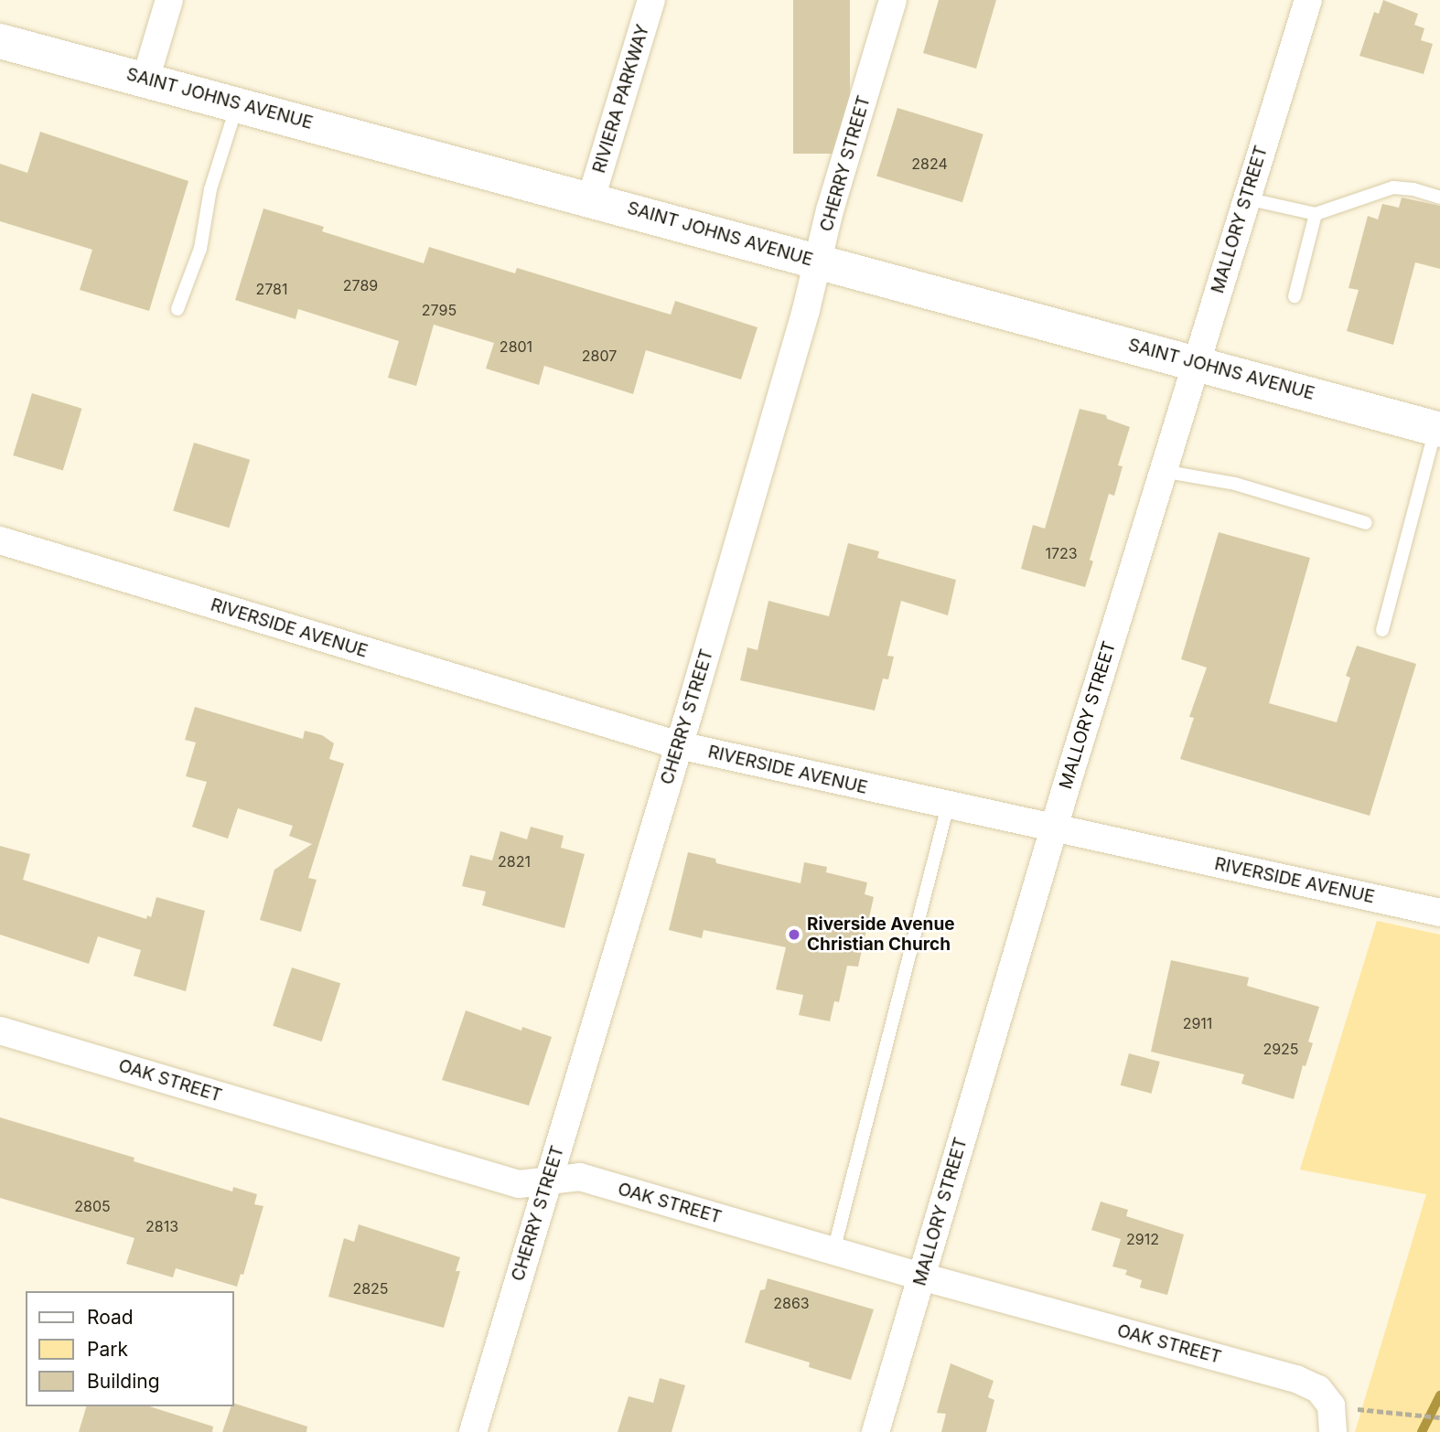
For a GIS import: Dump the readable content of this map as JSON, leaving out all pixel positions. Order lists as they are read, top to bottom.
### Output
{
  "streets": {
    "main road": ["SAINT JOHNS AVENUE"],
    "street": [
      "RIVIERA PARKWAY",
      "CHERRY STREET",
      "MALLORY STREET",
      "RIVERSIDE AVENUE",
      "OAK STREET"
    ]
  },
  "crossings": [
    ["SAINT JOHNS AVENUE", "RIVIERA PARKWAY"],
    ["SAINT JOHNS AVENUE", "CHERRY STREET"],
    ["SAINT JOHNS AVENUE", "MALLORY STREET"],
    ["CHERRY STREET", "RIVERSIDE AVENUE"],
    ["CHERRY STREET", "OAK STREET"],
    ["MALLORY STREET", "RIVERSIDE AVENUE"],
    ["MALLORY STREET", "OAK STREET"]
  ],
  "places": ["Riverside Avenue Christian Church"],
  "house_numbers": [
    "2824",
    "2789",
    "2781",
    "2795",
    "2801",
    "2807",
    "1723",
    "2821",
    "2911",
    "2925",
    "2805",
    "2813",
    "2912",
    "2825",
    "2863"
  ],
  "legend": ["Road", "Park", "Building"]
}
